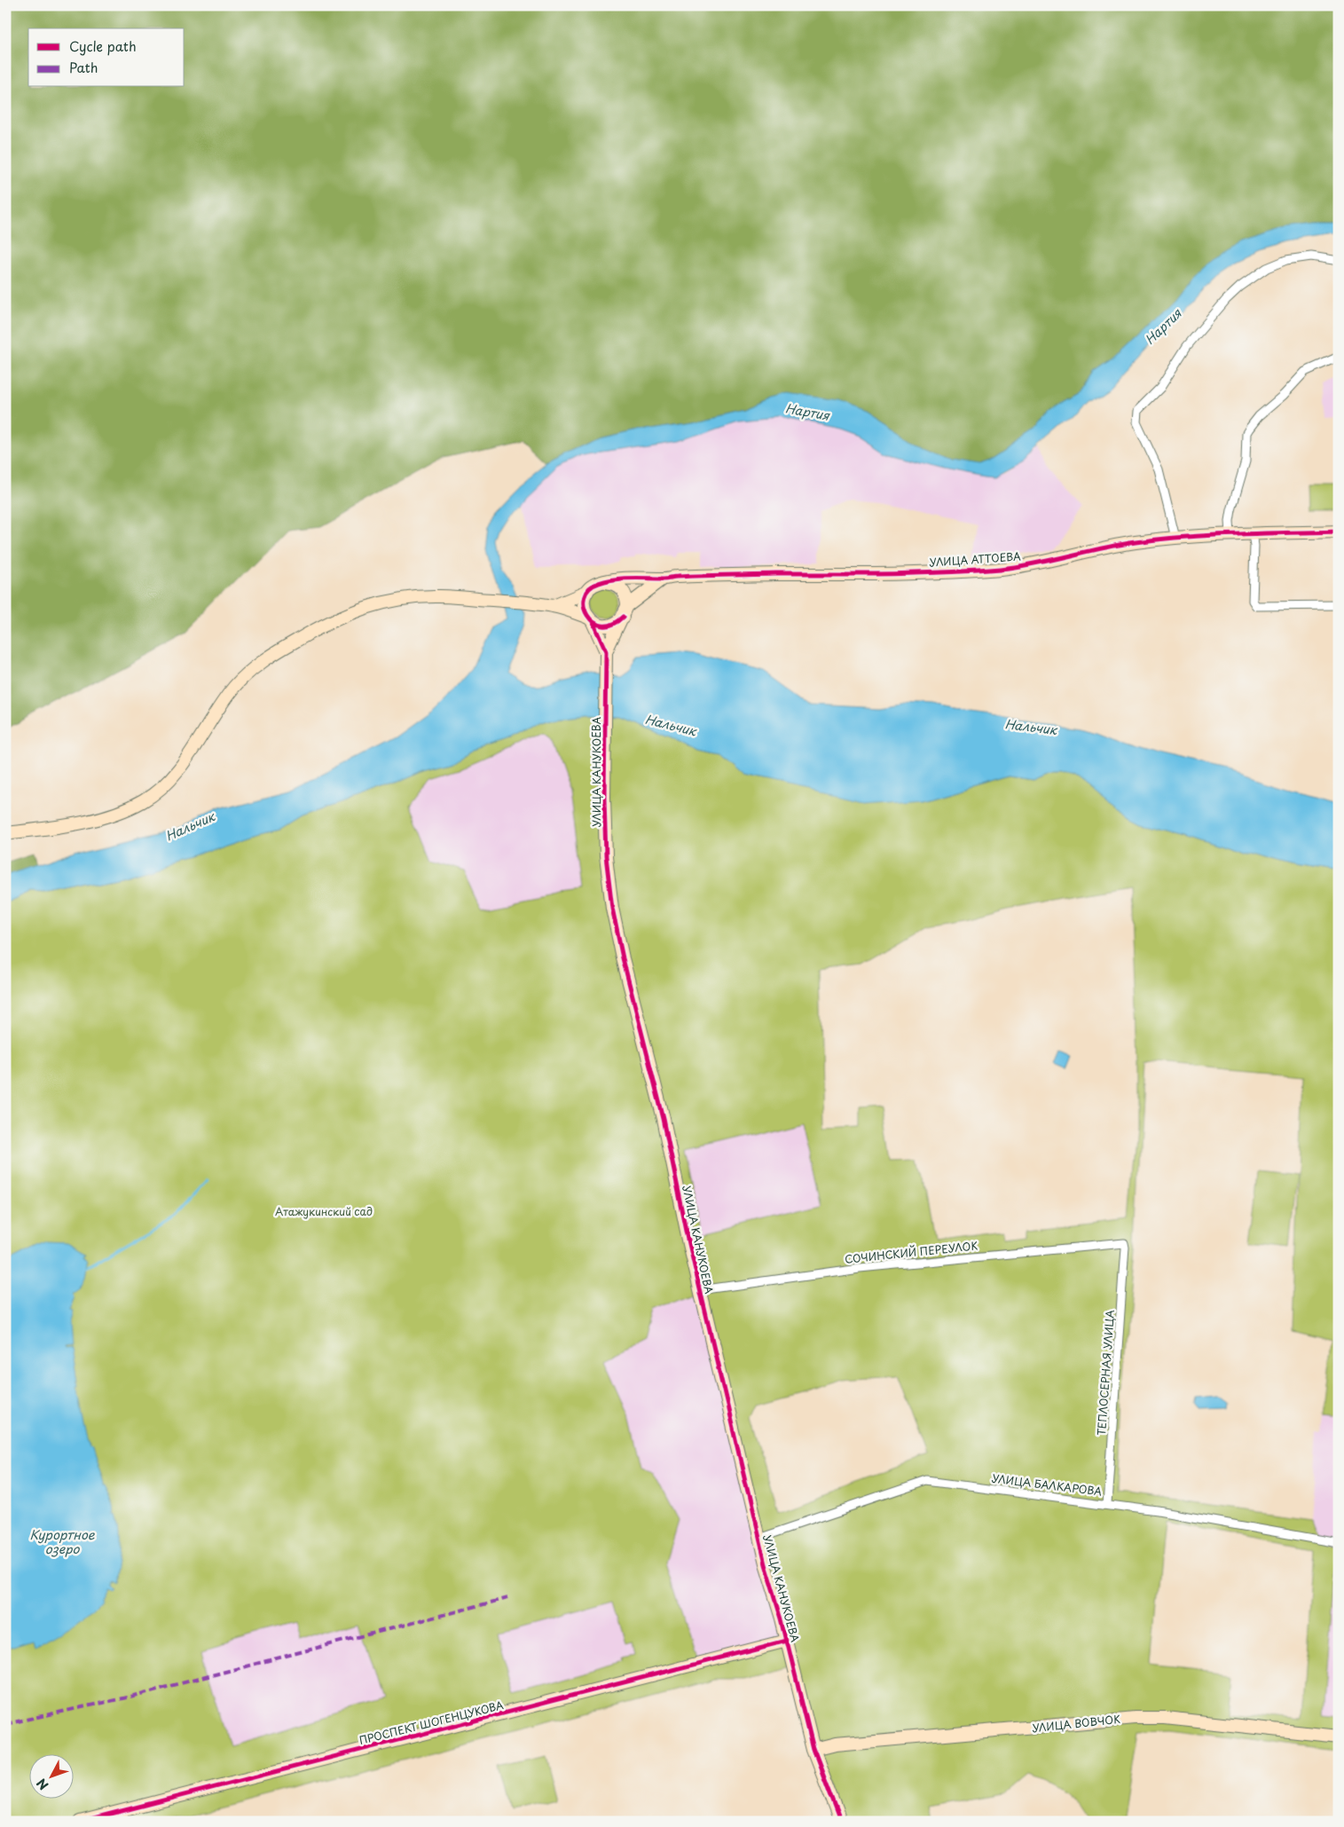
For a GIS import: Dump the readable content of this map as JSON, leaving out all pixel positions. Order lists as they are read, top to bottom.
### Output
{
  "streets": {
    "street": [
      "УЛИЦА АТТОЕВА",
      "УЛИЦА КАНУКОЕВА",
      "СОЧИНСКИЙ ПЕРЕУЛОК",
      "ТЕПЛОСЕРНАЯ УЛИЦА",
      "УЛИЦА БАЛКАРОВА",
      "ПРОСПЕКТ ШОГЕНЦУКОВА",
      "УЛИЦА ВОВЧОК"
    ]
  },
  "crossings": [
    ["УЛИЦА КАНУКОЕВА", "СОЧИНСКИЙ ПЕРЕУЛОК"],
    ["УЛИЦА КАНУКОЕВА", "УЛИЦА БАЛКАРОВА"],
    ["УЛИЦА КАНУКОЕВА", "ПРОСПЕКТ ШОГЕНЦУКОВА"],
    ["УЛИЦА КАНУКОЕВА", "УЛИЦА ВОВЧОК"],
    ["СОЧИНСКИЙ ПЕРЕУЛОК", "ТЕПЛОСЕРНАЯ УЛИЦА"],
    ["ТЕПЛОСЕРНАЯ УЛИЦА", "УЛИЦА БАЛКАРОВА"]
  ],
  "water": ["Нартия", "Нальчик", "Курортное озеро"],
  "parks": ["Атажукинский сад"],
  "legend": ["Cycle path", "Path"],
  "north": "bottom left"
}
